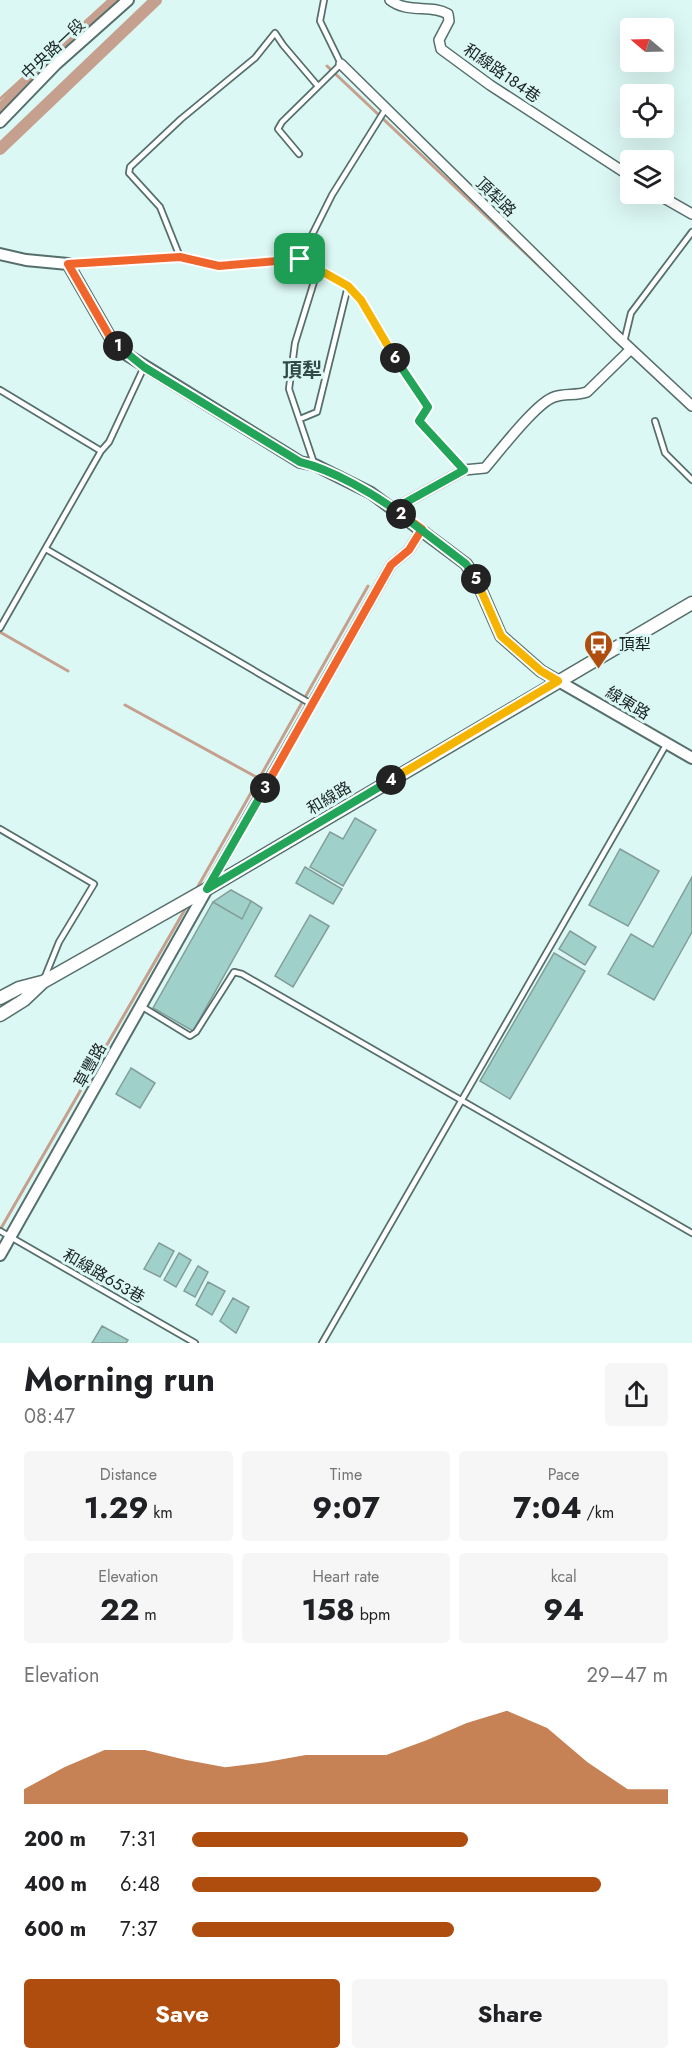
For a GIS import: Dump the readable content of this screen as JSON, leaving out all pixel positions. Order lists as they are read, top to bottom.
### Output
{
  "streets": {
    "main road": ["和線路"],
    "street": [
      "中央路一段",
      "和線路184巷",
      "頂犁路",
      "線東路",
      "草豐路"
    ],
    "lane": ["和線路653巷"]
  },
  "crossings": [
    ["線東路", "和線路"],
    ["和線路", "草豐路"],
    ["草豐路", "和線路653巷"]
  ],
  "districts": ["頂犁"],
  "places": {
    "bus stop": ["頂犁"]
  },
  "north": "left",
  "page": {
    "pins": [
      "1",
      "6",
      "2",
      "5",
      "4",
      "3"
    ],
    "heading": ["Morning run", "08:47"],
    "stats": [
      ["Distance", "1.29 km"],
      ["Time", "9:07"],
      ["Pace", "7:04 /km"],
      ["Elevation", "22 m"],
      ["Heart rate", "158 bpm"],
      ["kcal", "94"]
    ],
    "chart": ["Elevation", "29–47 m"],
    "list": [
      {
        "name": "200 m",
        "note": "7:31"
      },
      {
        "name": "400 m",
        "note": "6:48"
      },
      {
        "name": "600 m",
        "note": "7:37"
      }
    ],
    "buttons": ["Save", "Share"]
  }
}
